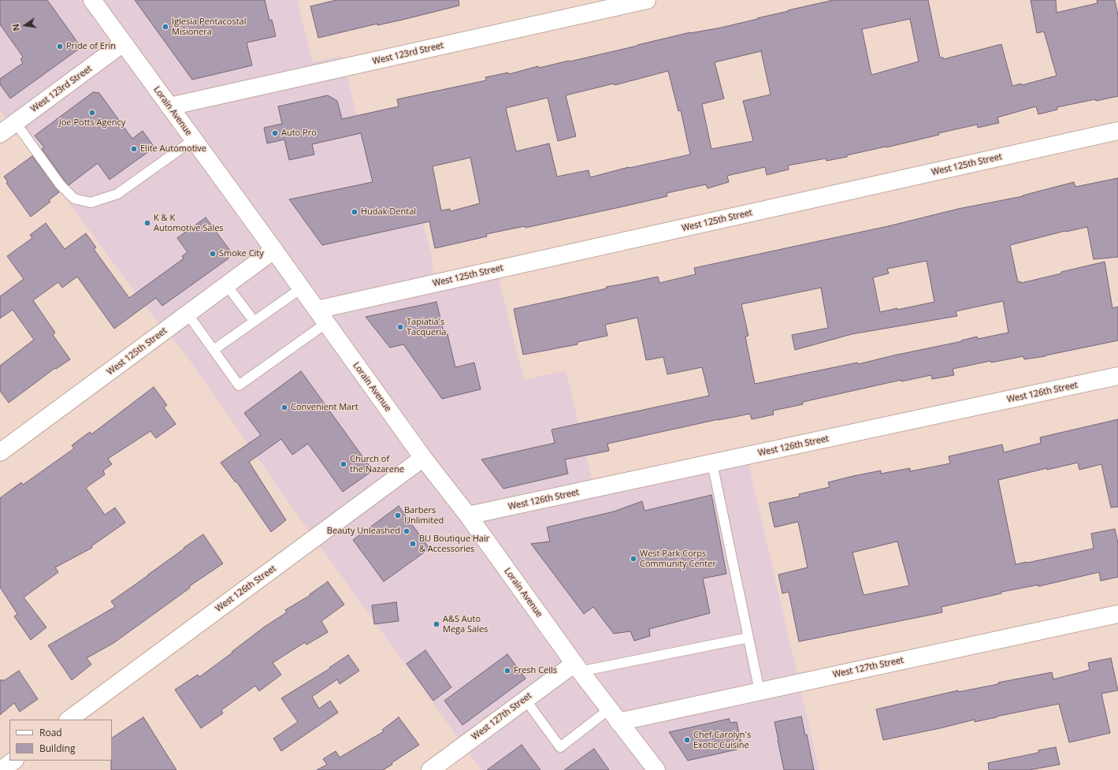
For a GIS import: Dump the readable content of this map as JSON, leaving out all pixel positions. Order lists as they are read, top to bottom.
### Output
{
  "streets": {
    "street": [
      "West 123rd Street",
      "Lorain Avenue",
      "West 125th Street",
      "West 126th Street",
      "West 127th Street"
    ]
  },
  "crossings": [
    ["West 123rd Street", "Lorain Avenue"],
    ["Lorain Avenue", "West 125th Street"],
    ["Lorain Avenue", "West 126th Street"],
    ["Lorain Avenue", "West 127th Street"]
  ],
  "places": [
    "Iglesia Pentacostal Misionera",
    "Pride of Erin",
    "Joe Potts Agency",
    "Auto Pro",
    "Elite Automotive",
    "Hudak Dental",
    "K & K Automotive Sales",
    "Smoke City",
    "Tapiatia's Tacqueria",
    "Convenient Mart",
    "Church of the Nazarene",
    "Barbers Unlimited",
    "Beauty Unleashed",
    "BU Boutique Hair & Accessories",
    "West Park Corps Community Center",
    "A&S Auto Mega Sales",
    "Fresh Cells",
    "Chef Carolyn's Exotic Cuisine"
  ],
  "legend": ["Road", "Building"],
  "north": "left"
}
